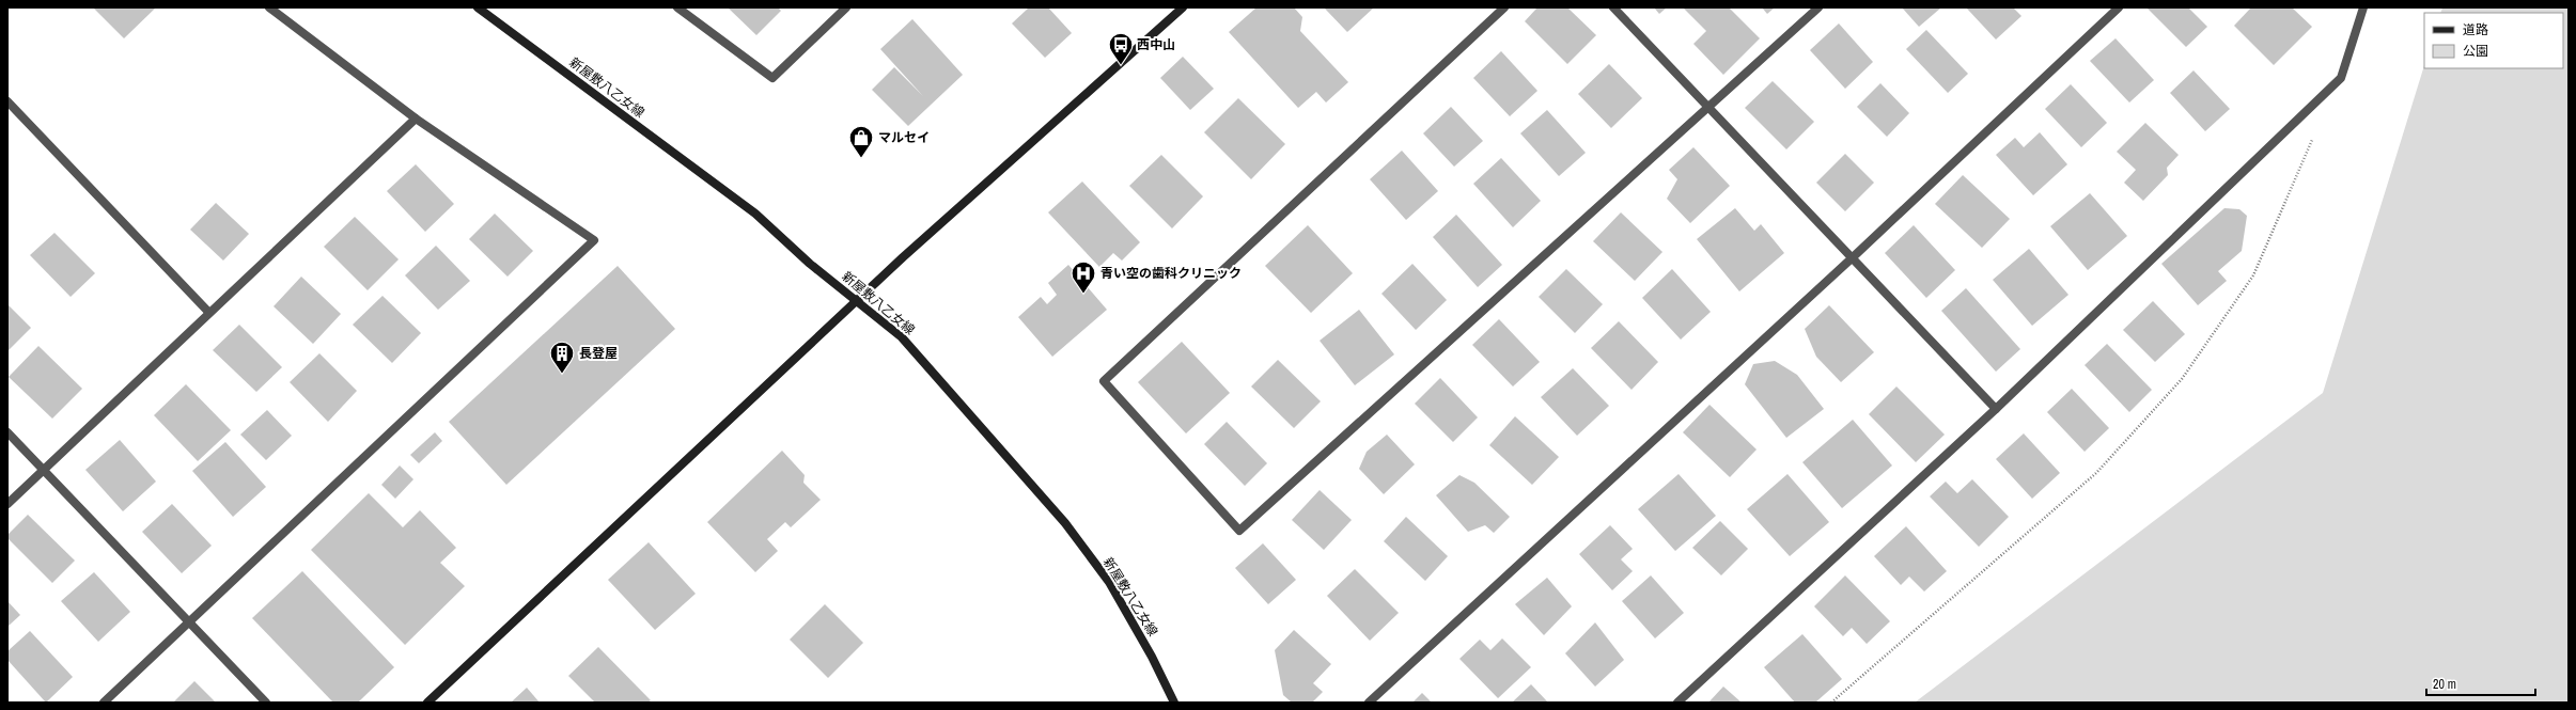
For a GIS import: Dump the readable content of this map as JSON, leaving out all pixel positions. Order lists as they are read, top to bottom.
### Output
{
  "streets": {
    "street": ["新屋敷八乙女線"]
  },
  "places": {
    "bus stop": ["西中山"],
    "shop": ["マルセイ"],
    "hospital": ["青い空の歯科クリニック"],
    "building": ["長登屋"]
  },
  "legend": ["道路", "公園"],
  "scale_bar": "20 m"
}
